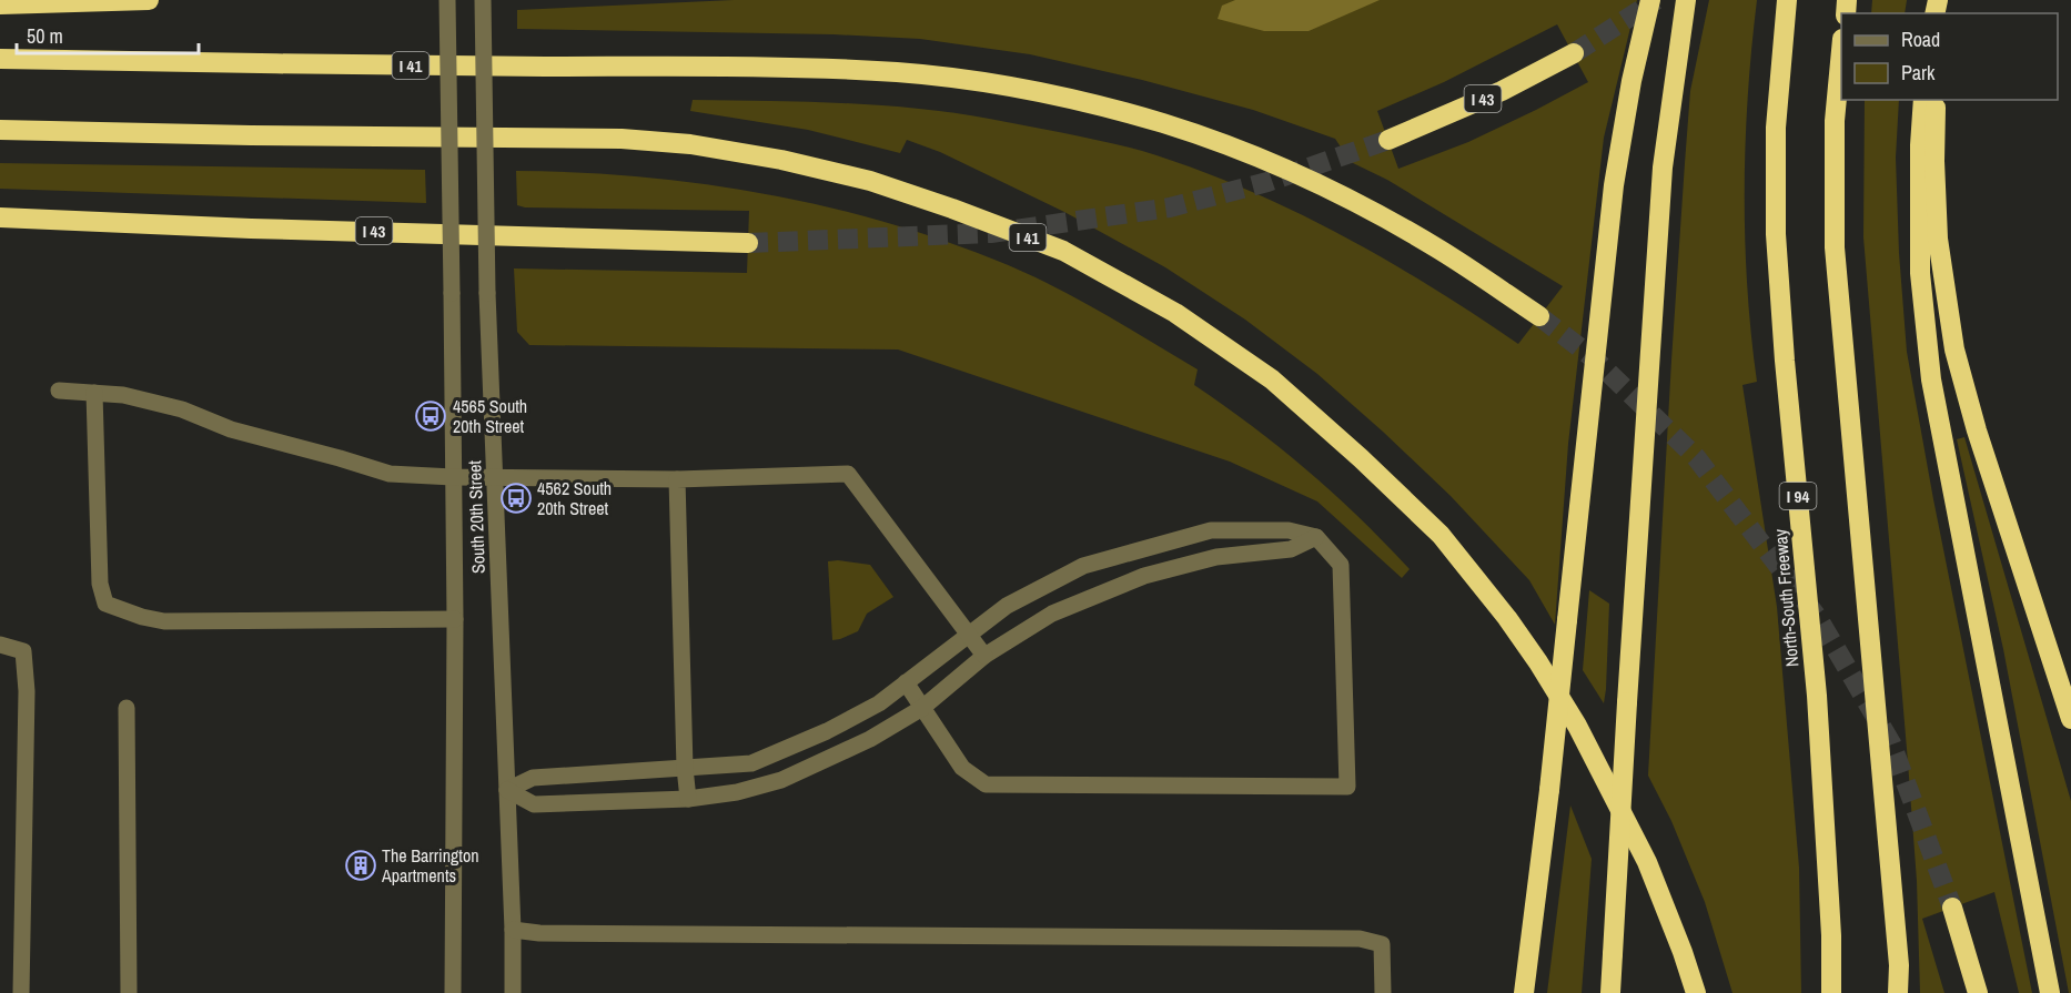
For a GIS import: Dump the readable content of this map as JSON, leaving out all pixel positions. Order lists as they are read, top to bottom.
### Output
{
  "streets": {
    "highway": [
      "I 41",
      "I 43",
      "I 94",
      "North-South Freeway"
    ],
    "street": ["South 20th Street"]
  },
  "places": {
    "bus stop": ["4565 South 20th Street", "4562 South 20th Street"],
    "building": ["The Barrington Apartments"]
  },
  "legend": ["Road", "Park"],
  "scale_bar": "50 m"
}
